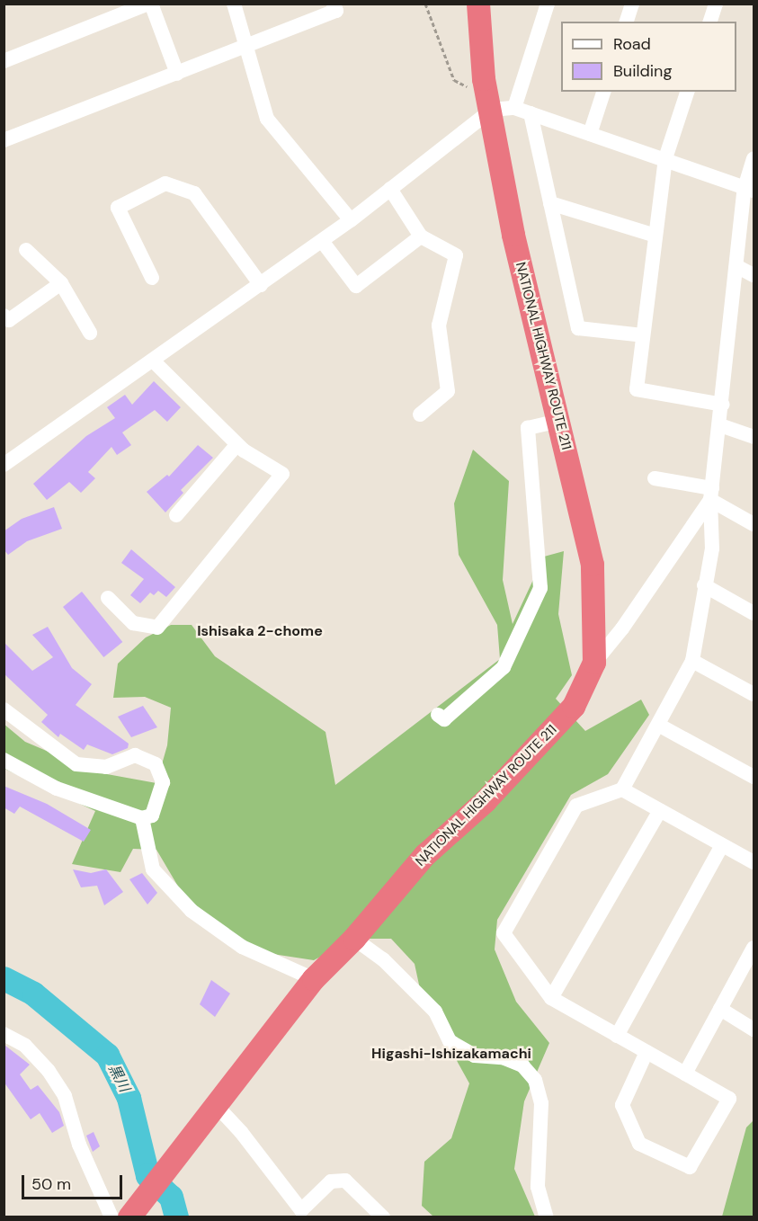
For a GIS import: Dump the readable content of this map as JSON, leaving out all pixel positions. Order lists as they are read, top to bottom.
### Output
{
  "streets": {
    "highway": ["NATIONAL HIGHWAY ROUTE 211"]
  },
  "districts": ["Ishisaka 2-chome", "Higashi-Ishizakamachi"],
  "water": ["黒川"],
  "legend": ["Road", "Building"],
  "scale_bar": "50 m"
}
